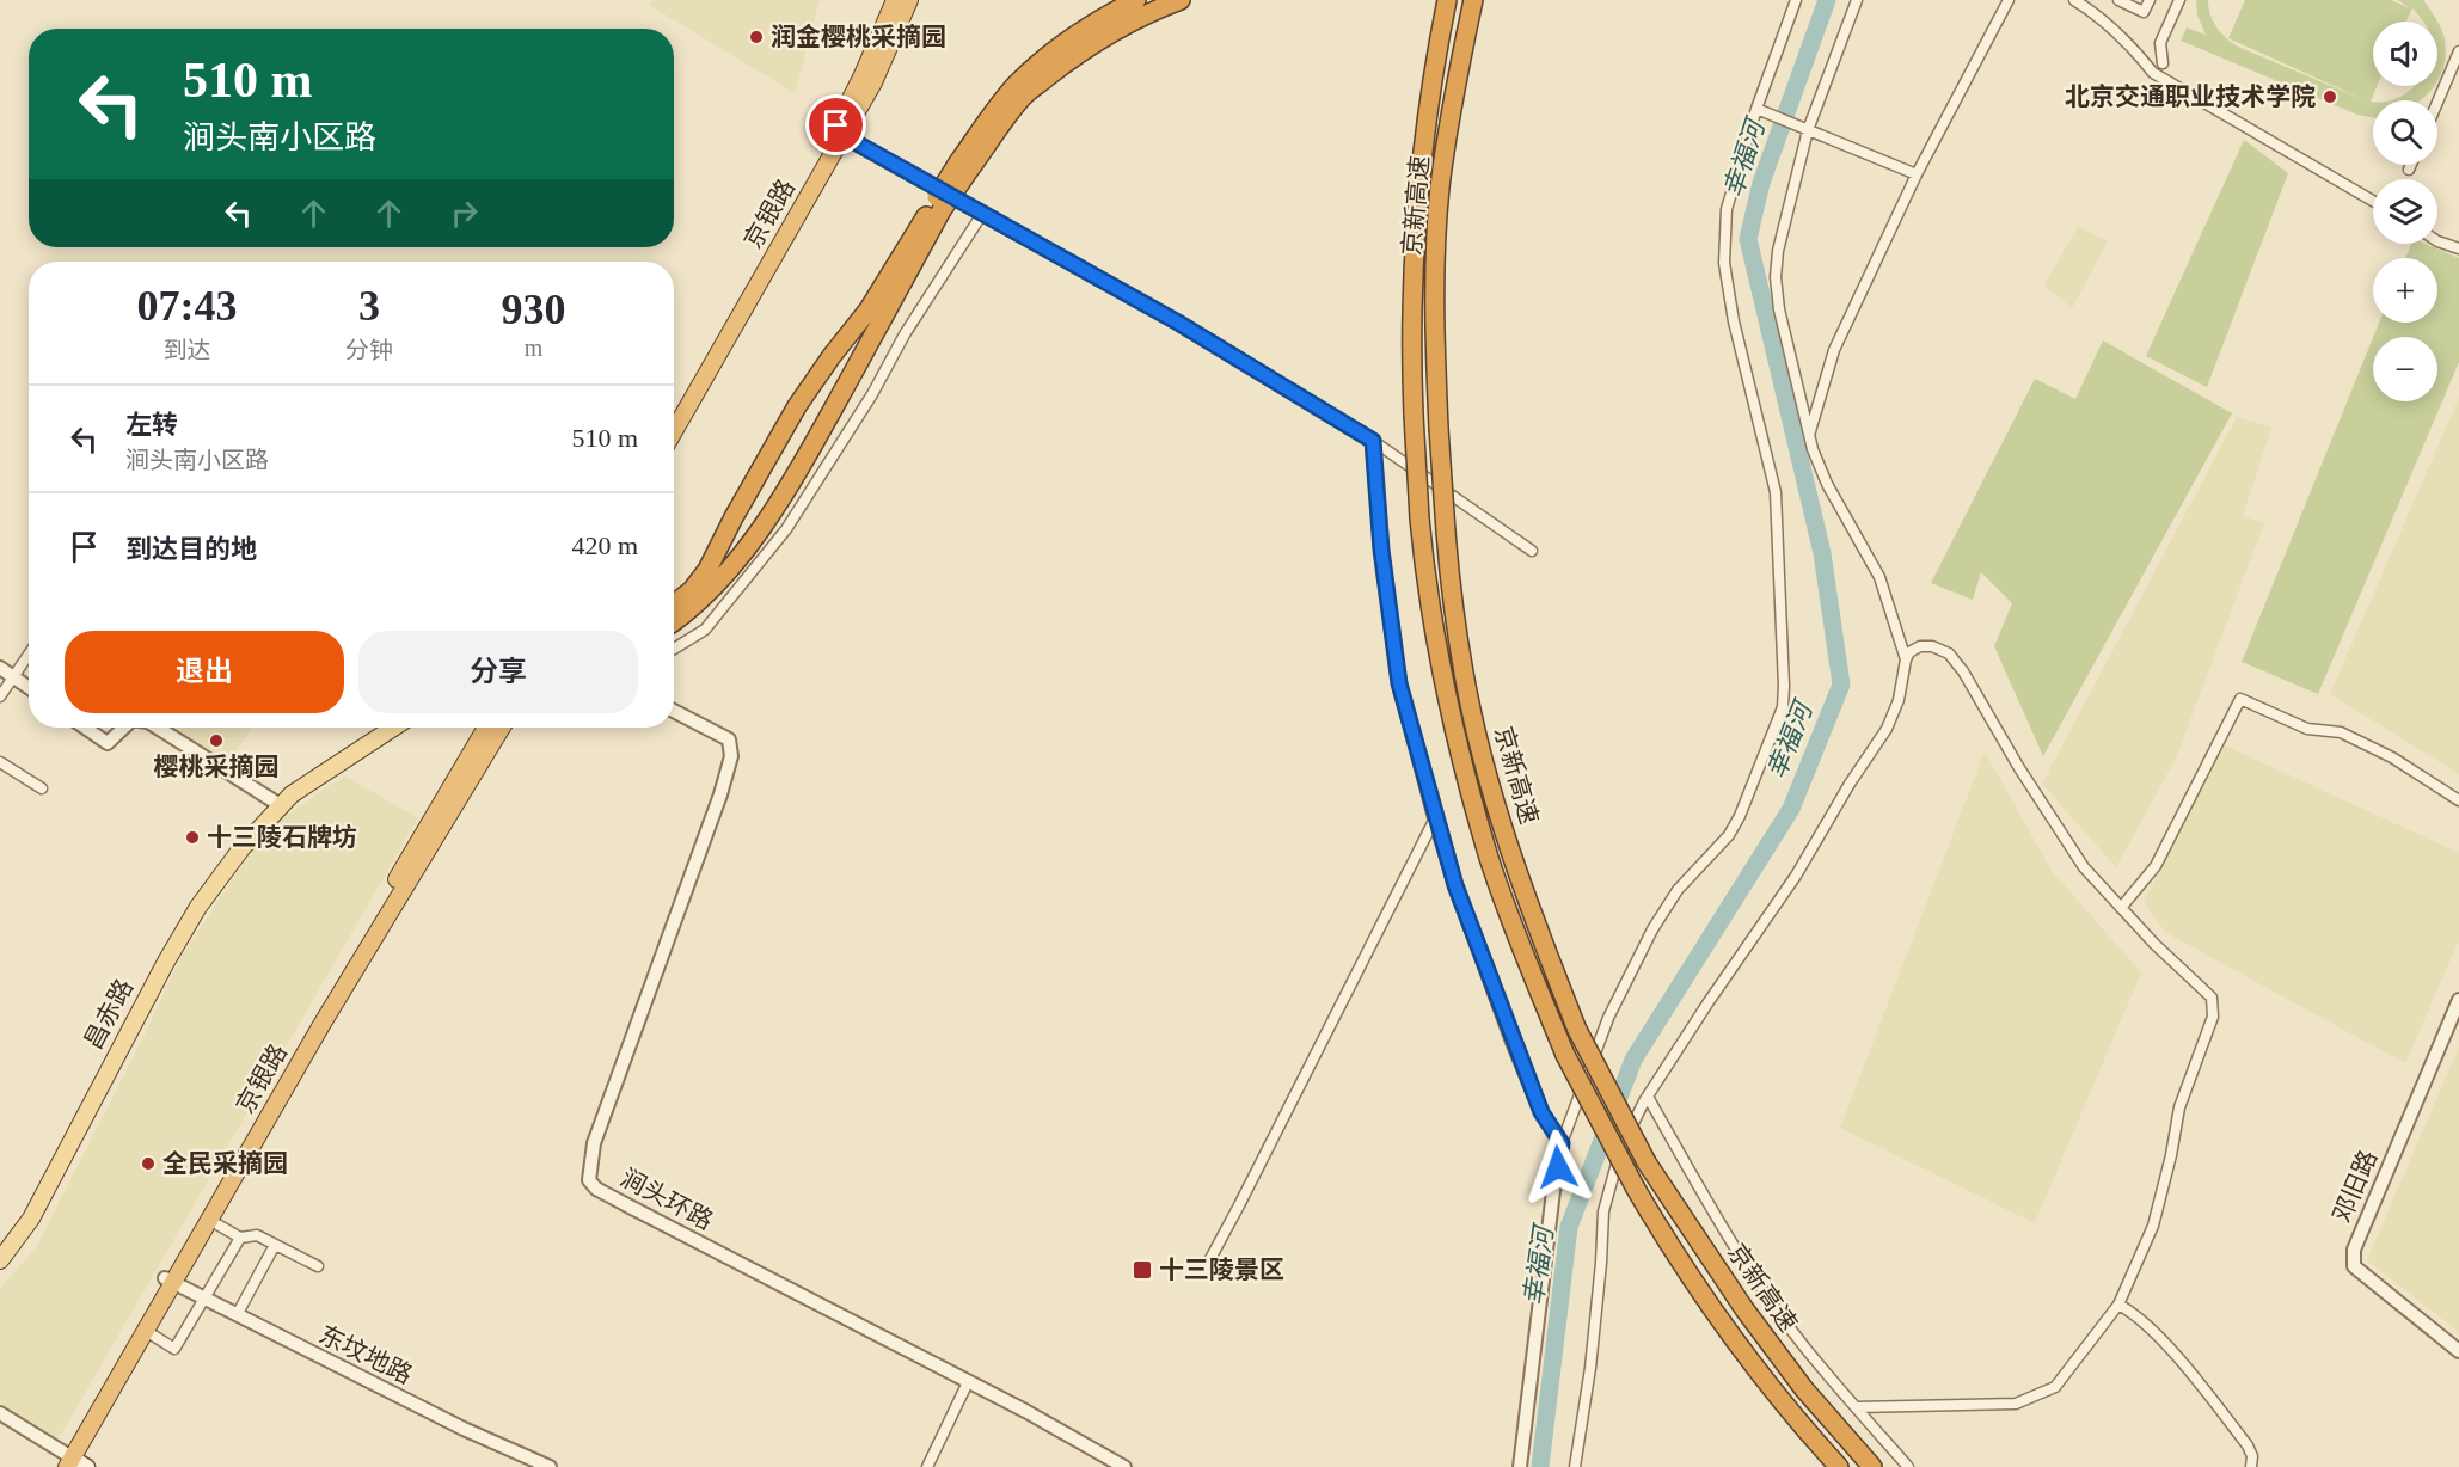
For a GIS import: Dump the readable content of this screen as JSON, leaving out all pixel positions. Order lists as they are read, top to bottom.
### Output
{
  "streets": {
    "highway": ["京新高速", "京银路"],
    "main road": ["昌赤路"],
    "street": ["邓旧路", "涧头环路", "东坟地路"]
  },
  "crossings": [
    ["京银路", "东坟地路"]
  ],
  "water": ["幸福河"],
  "places": {
    "other": [
      "润金樱桃采摘园",
      "北京交通职业技术学院",
      "樱桃采摘园",
      "十三陵石牌坊",
      "全民采摘园"
    ],
    "transit": ["十三陵景区"]
  },
  "page": {
    "map_buttons": ["+", "−"],
    "turn": ["510 m", "涧头南小区路"],
    "eta": [
      "07:43",
      "到达",
      "3",
      "分钟",
      "930",
      "m"
    ],
    "list": [
      {
        "name": "左转",
        "note": "涧头南小区路",
        "value": "510 m"
      },
      {
        "name": "到达目的地",
        "value": "420 m"
      }
    ],
    "buttons": ["退出", "分享"]
  }
}
